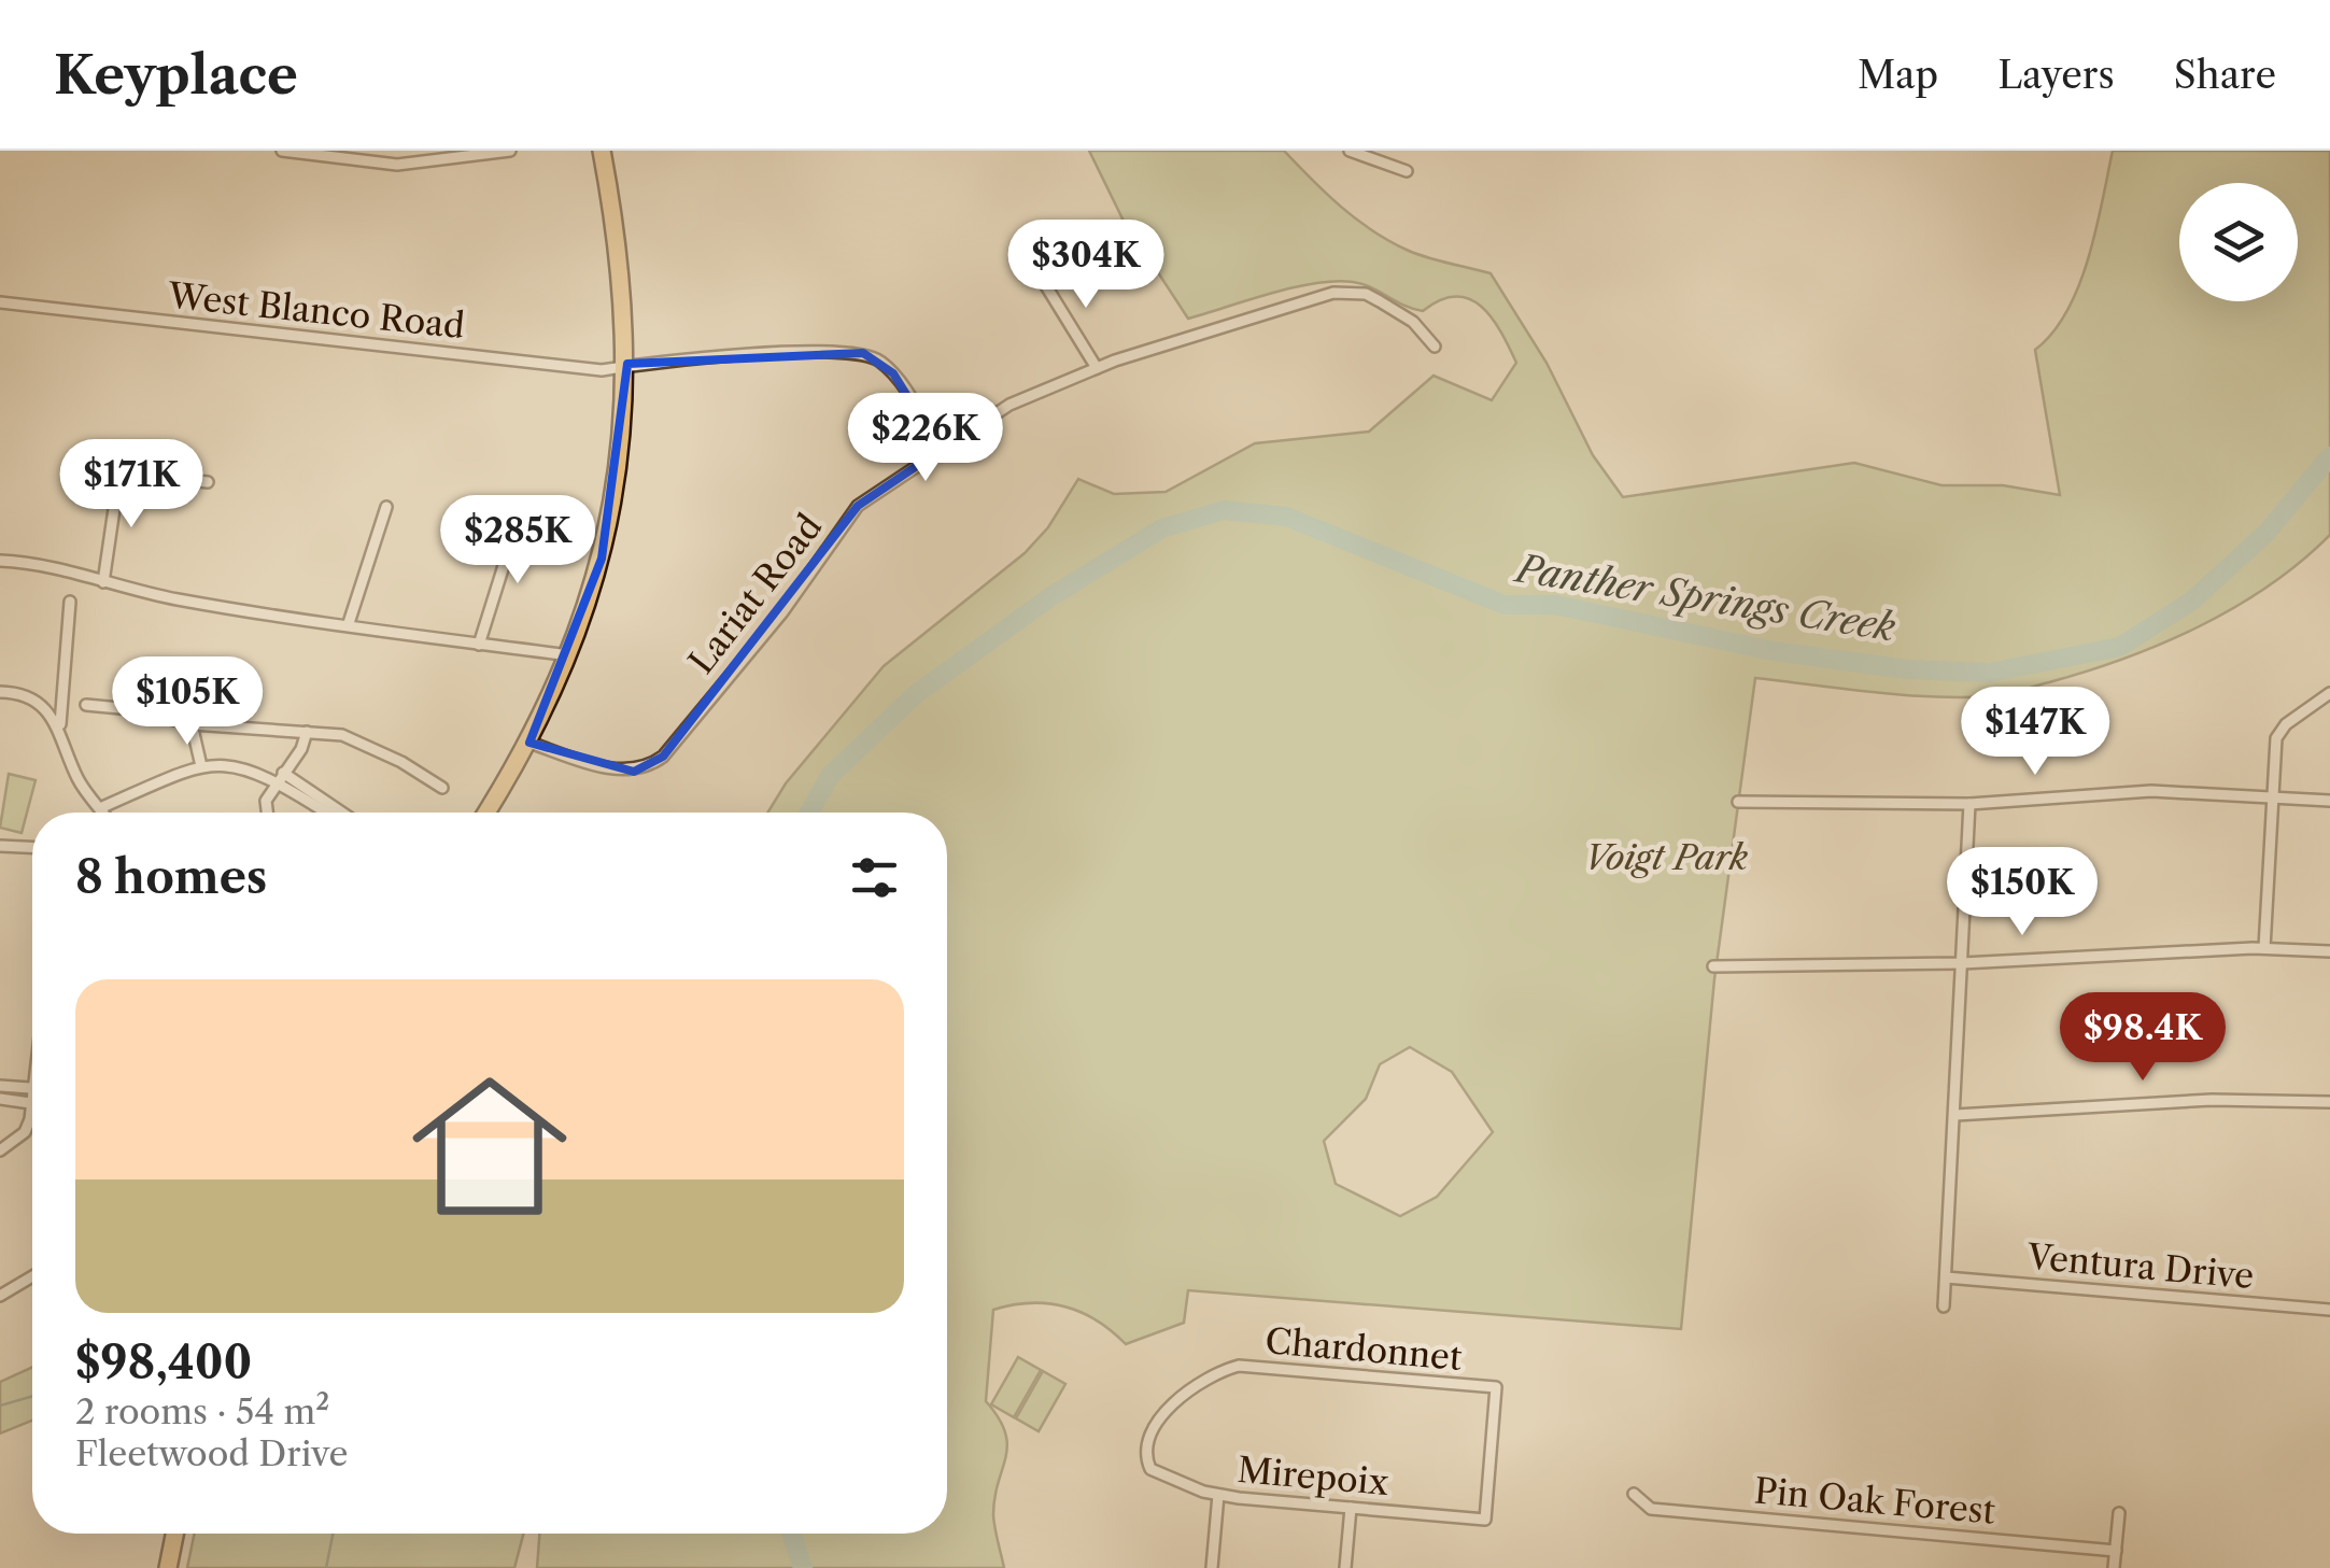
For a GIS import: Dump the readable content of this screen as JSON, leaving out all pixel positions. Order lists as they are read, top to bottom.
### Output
{
  "streets": {
    "street": [
      "West Blanco Road",
      "Lariat Road",
      "Ventura Drive",
      "Chardonnet",
      "Mirepoix",
      "Pin Oak Forest"
    ]
  },
  "crossings": [
    ["West Blanco Road", "Lariat Road"],
    ["Chardonnet", "Mirepoix"]
  ],
  "water": ["Panther Springs Creek"],
  "parks": ["Voigt Park"],
  "page": {
    "header": "Keyplace",
    "nav": ["Map", "Layers", "Share"],
    "price": [
      "$304K",
      "$226K",
      "$171K",
      "$285K",
      "$105K",
      "$147K",
      "$150K",
      "$98.4K"
    ],
    "heading": "8 homes",
    "list": [
      {
        "name": "$98,400",
        "note": "2 rooms · 54 m² · Fleetwood Drive"
      }
    ]
  }
}
